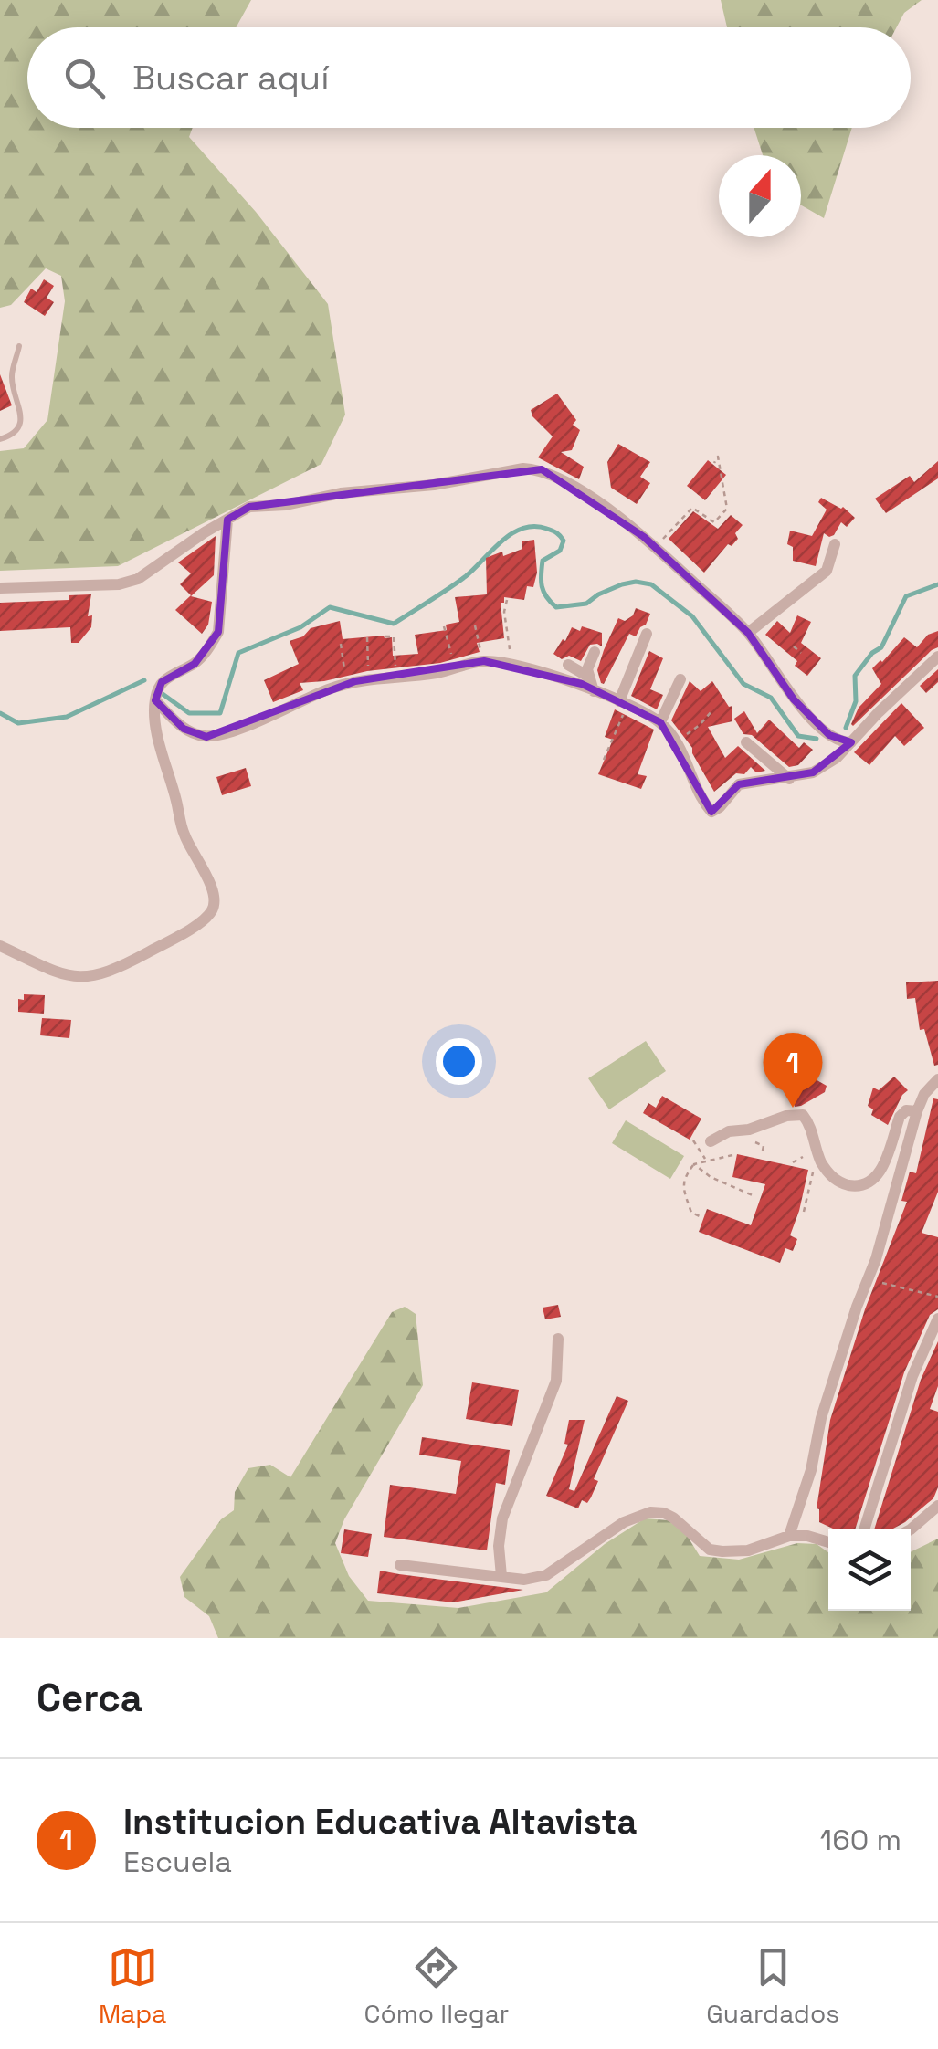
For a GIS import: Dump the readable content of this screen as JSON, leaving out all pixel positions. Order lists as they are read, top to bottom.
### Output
{
  "north": "top",
  "page": {
    "search": "Buscar aquí",
    "pins": "1",
    "heading": "Cerca",
    "list": [
      {
        "mark": "1",
        "name": "Institucion Educativa Altavista",
        "note": "Escuela",
        "value": "160 m"
      }
    ],
    "nav": ["Mapa", "Cómo llegar", "Guardados"]
  }
}
